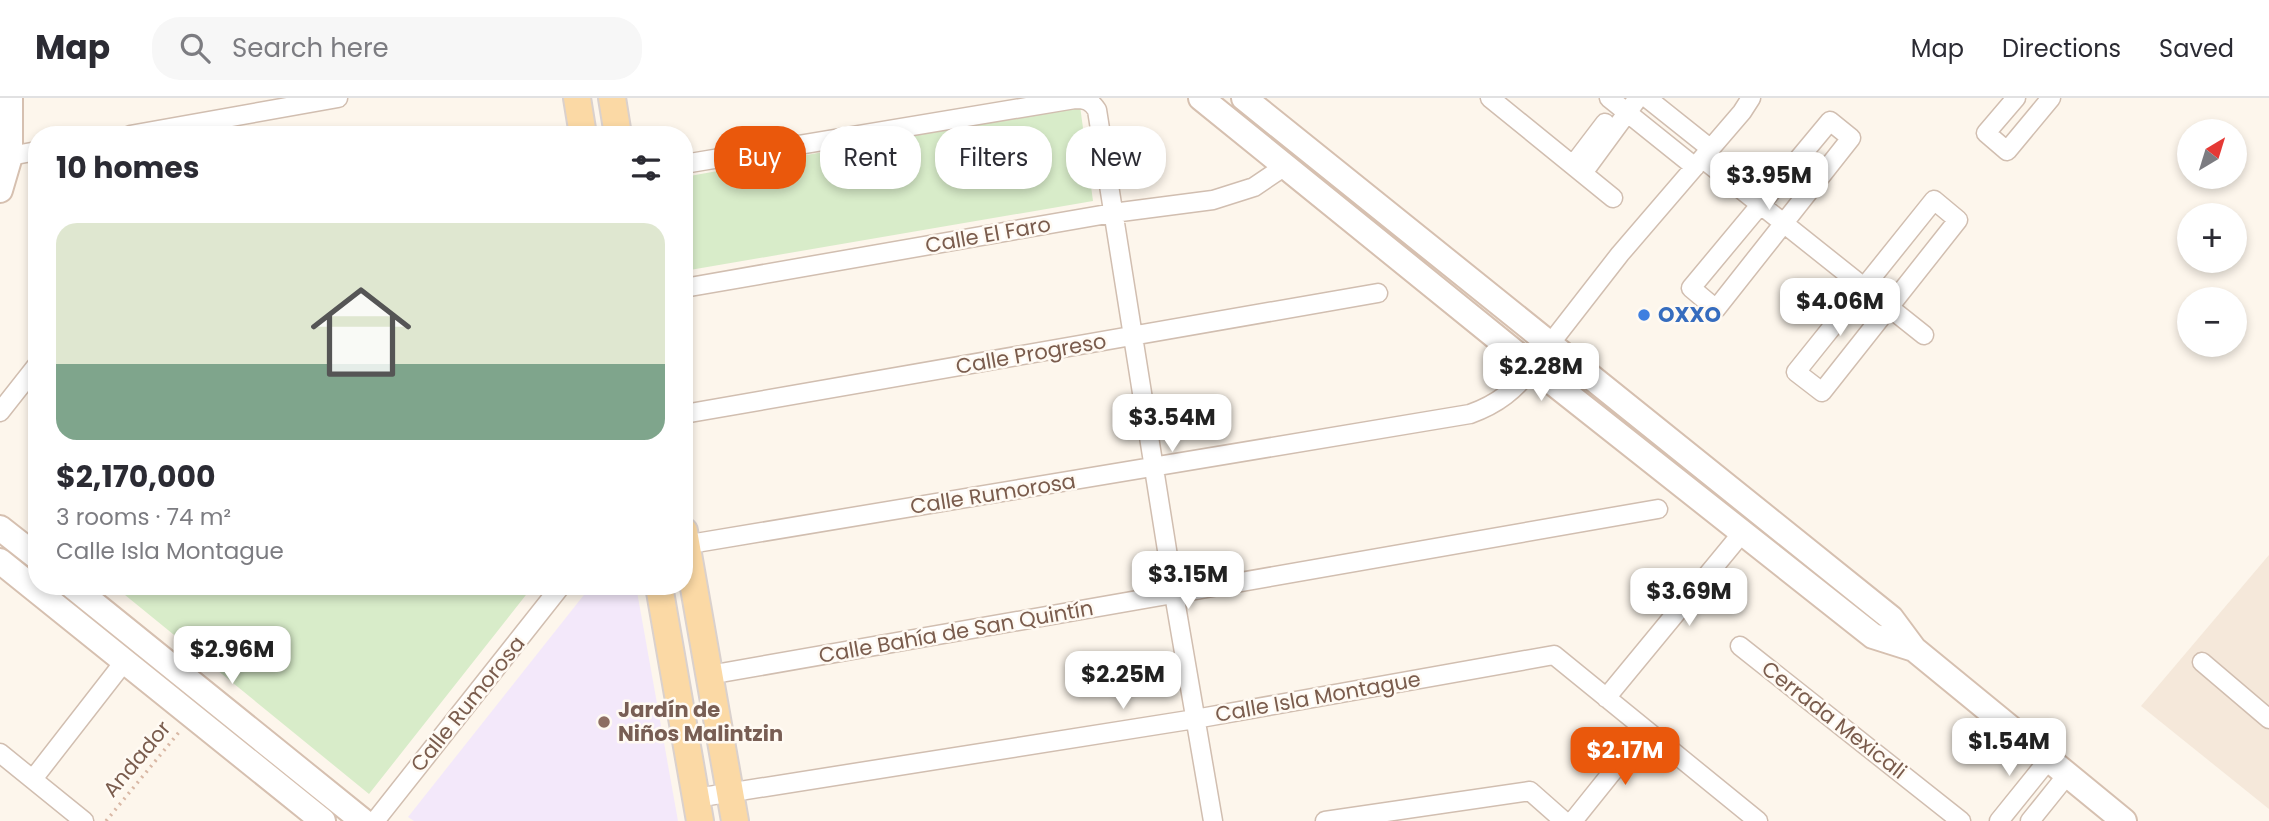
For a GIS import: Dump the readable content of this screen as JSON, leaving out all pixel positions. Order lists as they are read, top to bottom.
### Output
{
  "streets": {
    "street": [
      "Calle El Faro",
      "Calle Progreso",
      "Calle Rumorosa",
      "Calle Bahía de San Quintín",
      "Calle Isla Montague",
      "Cerrada Mexicali"
    ],
    "path": ["Andador"]
  },
  "places": ["OXXO", "Jardín de Niños Malintzin"],
  "north": "top right",
  "page": {
    "header": "Map",
    "search": "Search here",
    "nav": ["Map", "Directions", "Saved"],
    "map_buttons": ["+", "−"],
    "chip": [
      "Buy",
      "Rent",
      "Filters",
      "New"
    ],
    "heading": "10 homes",
    "price": [
      "$3.95M",
      "$4.06M",
      "$2.28M",
      "$3.54M",
      "$3.15M",
      "$3.69M",
      "$2.96M",
      "$2.25M",
      "$1.54M",
      "$2.17M"
    ],
    "list": [
      {
        "name": "$2,170,000",
        "note": "3 rooms · 74 m² · Calle Isla Montague"
      }
    ]
  }
}
